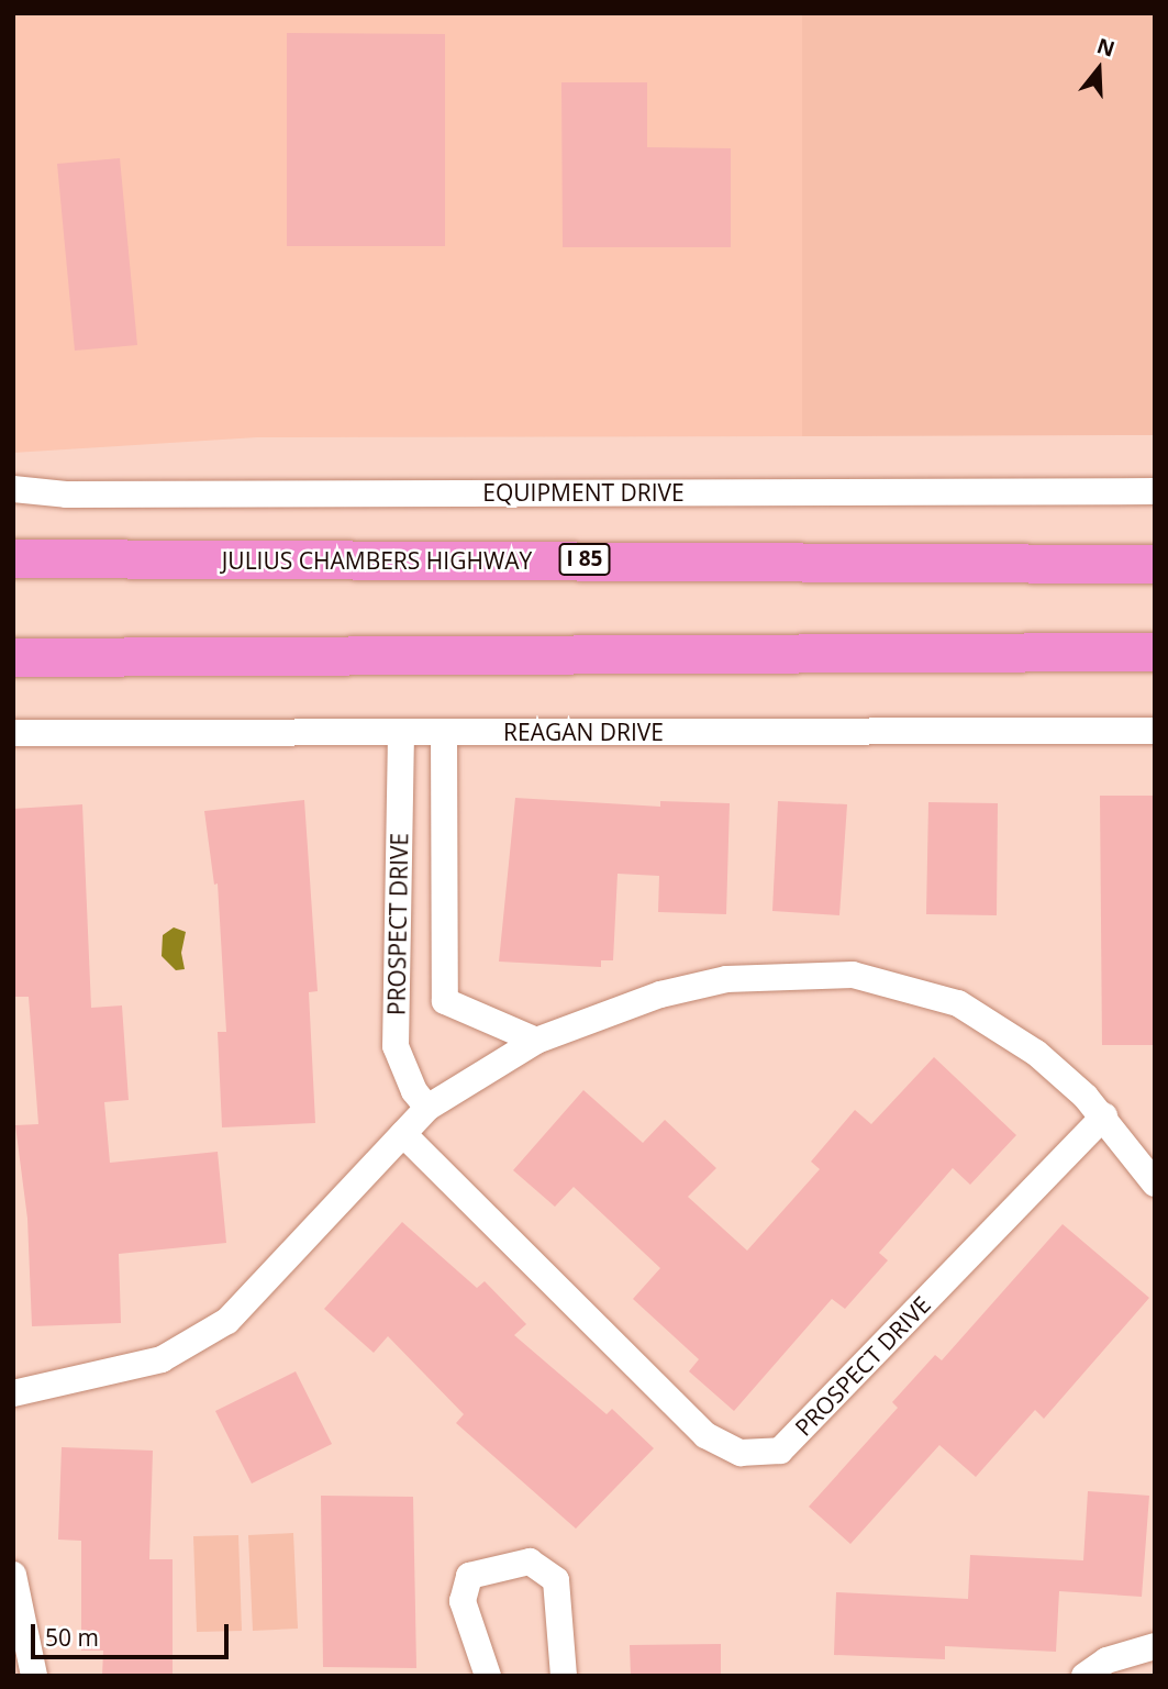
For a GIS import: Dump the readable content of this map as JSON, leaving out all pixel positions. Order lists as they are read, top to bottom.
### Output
{
  "streets": {
    "highway": ["I 85", "JULIUS CHAMBERS HIGHWAY"],
    "street": ["EQUIPMENT DRIVE", "REAGAN DRIVE", "PROSPECT DRIVE"]
  },
  "crossings": [
    ["REAGAN DRIVE", "PROSPECT DRIVE"]
  ],
  "scale_bar": "50 m",
  "north": "top"
}
